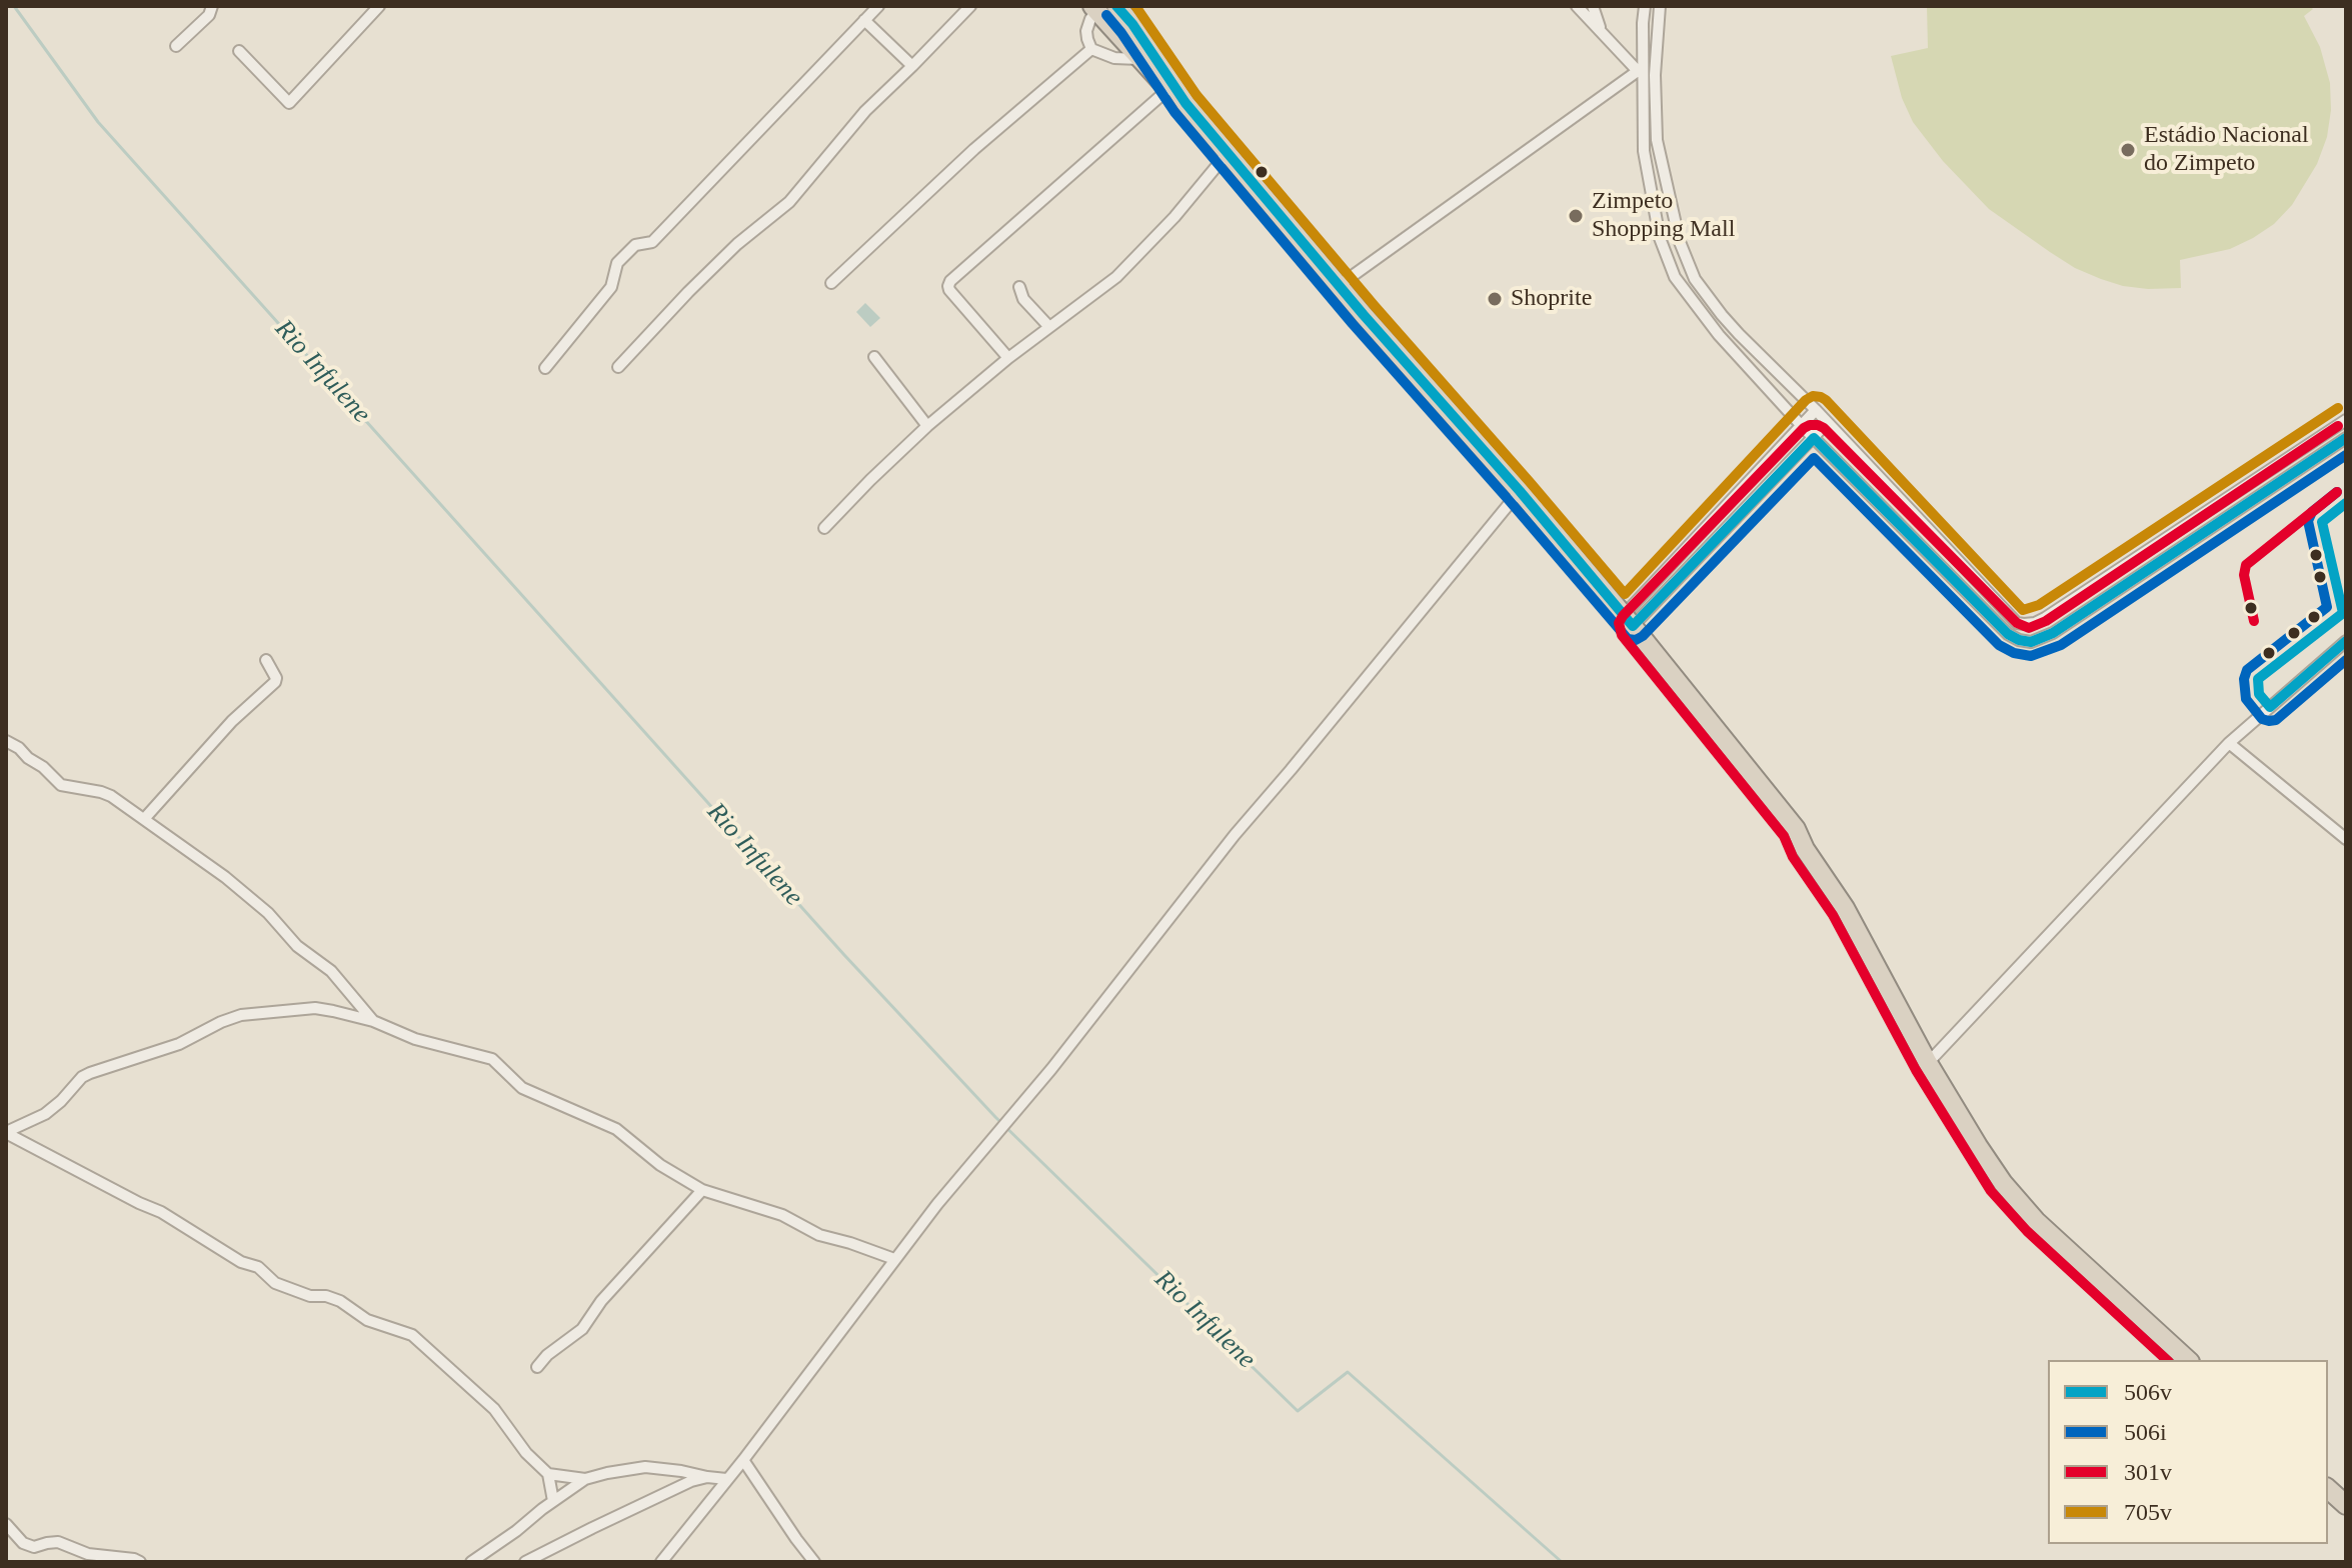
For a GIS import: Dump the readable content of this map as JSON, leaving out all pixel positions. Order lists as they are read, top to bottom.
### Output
{
  "water": ["Rio Infulene"],
  "places": ["Estádio Nacional do Zimpeto", "Zimpeto Shopping Mall", "Shoprite"],
  "lines": [
    "transit line 506v",
    "transit line 705v",
    "transit line 506i",
    "transit line 301v"
  ],
  "legend": [
    "506v",
    "506i",
    "301v",
    "705v"
  ]
}
